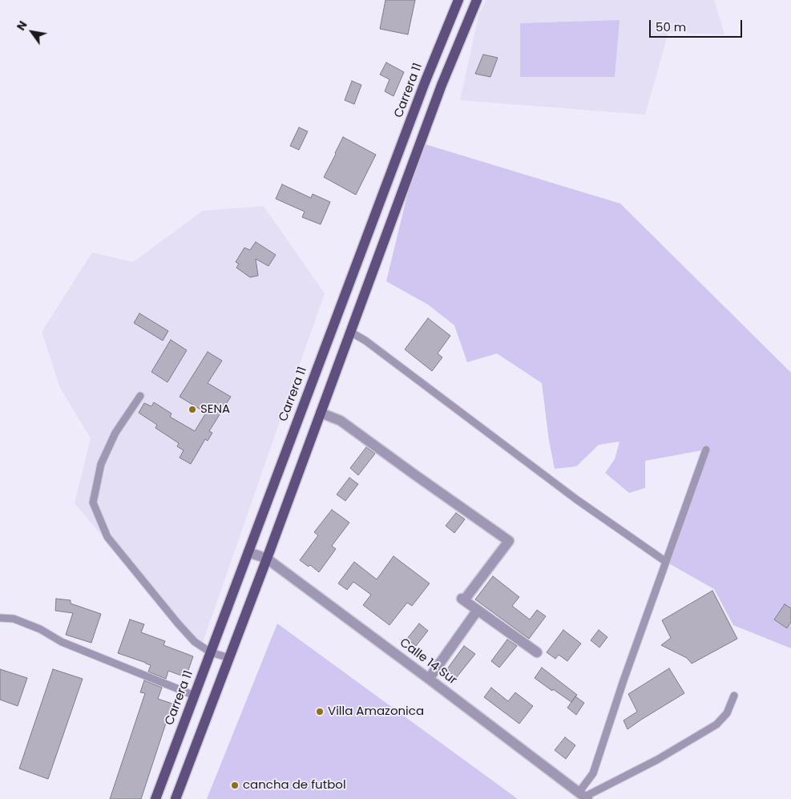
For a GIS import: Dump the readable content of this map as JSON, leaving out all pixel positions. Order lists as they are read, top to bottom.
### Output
{
  "streets": {
    "main road": ["Carrera 11"],
    "street": ["Calle 14 Sur"]
  },
  "crossings": [
    ["Carrera 11", "Calle 14 Sur"]
  ],
  "places": ["SENA", "Villa Amazonica", "cancha de futbol"],
  "scale_bar": "50 m",
  "north": "top left"
}
